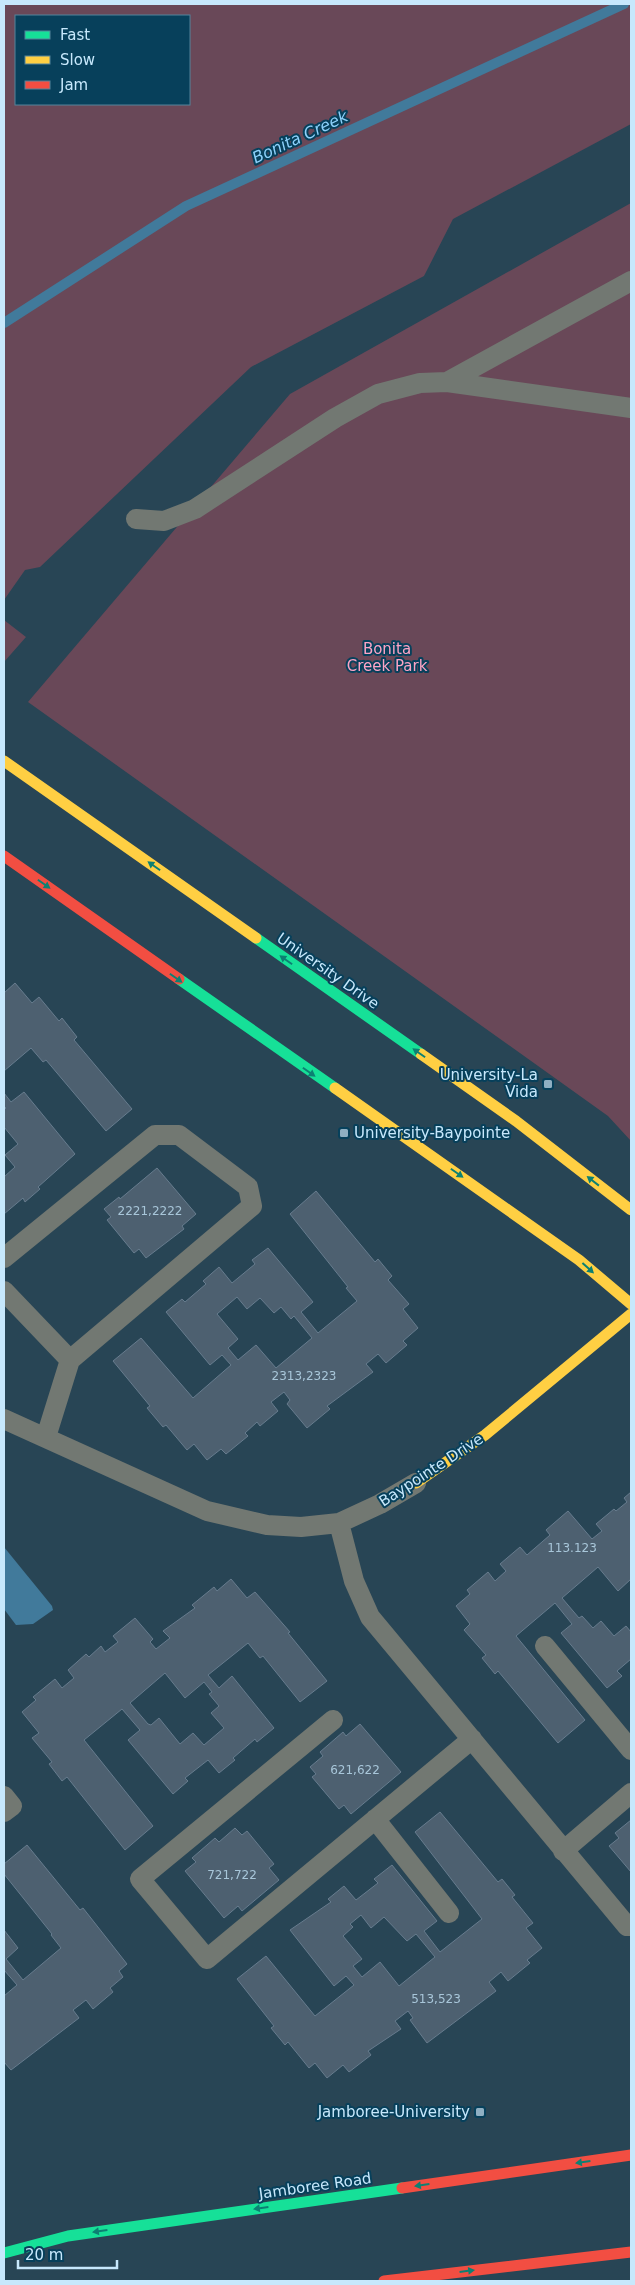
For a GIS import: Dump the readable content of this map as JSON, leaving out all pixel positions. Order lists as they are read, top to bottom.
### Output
{
  "streets": {
    "main road": ["University Drive", "Baypointe Drive", "Jamboree Road"]
  },
  "water": ["Bonita Creek"],
  "parks": ["Bonita Creek Park"],
  "places": {
    "transit": ["University-La Vida", "University-Baypointe", "Jamboree-University"]
  },
  "house_numbers": [
    "2221,2222",
    "2313,2323",
    "113.123",
    "621,622",
    "721,722",
    "513,523"
  ],
  "legend": ["Fast", "Slow", "Jam"],
  "scale_bar": "20 m"
}
